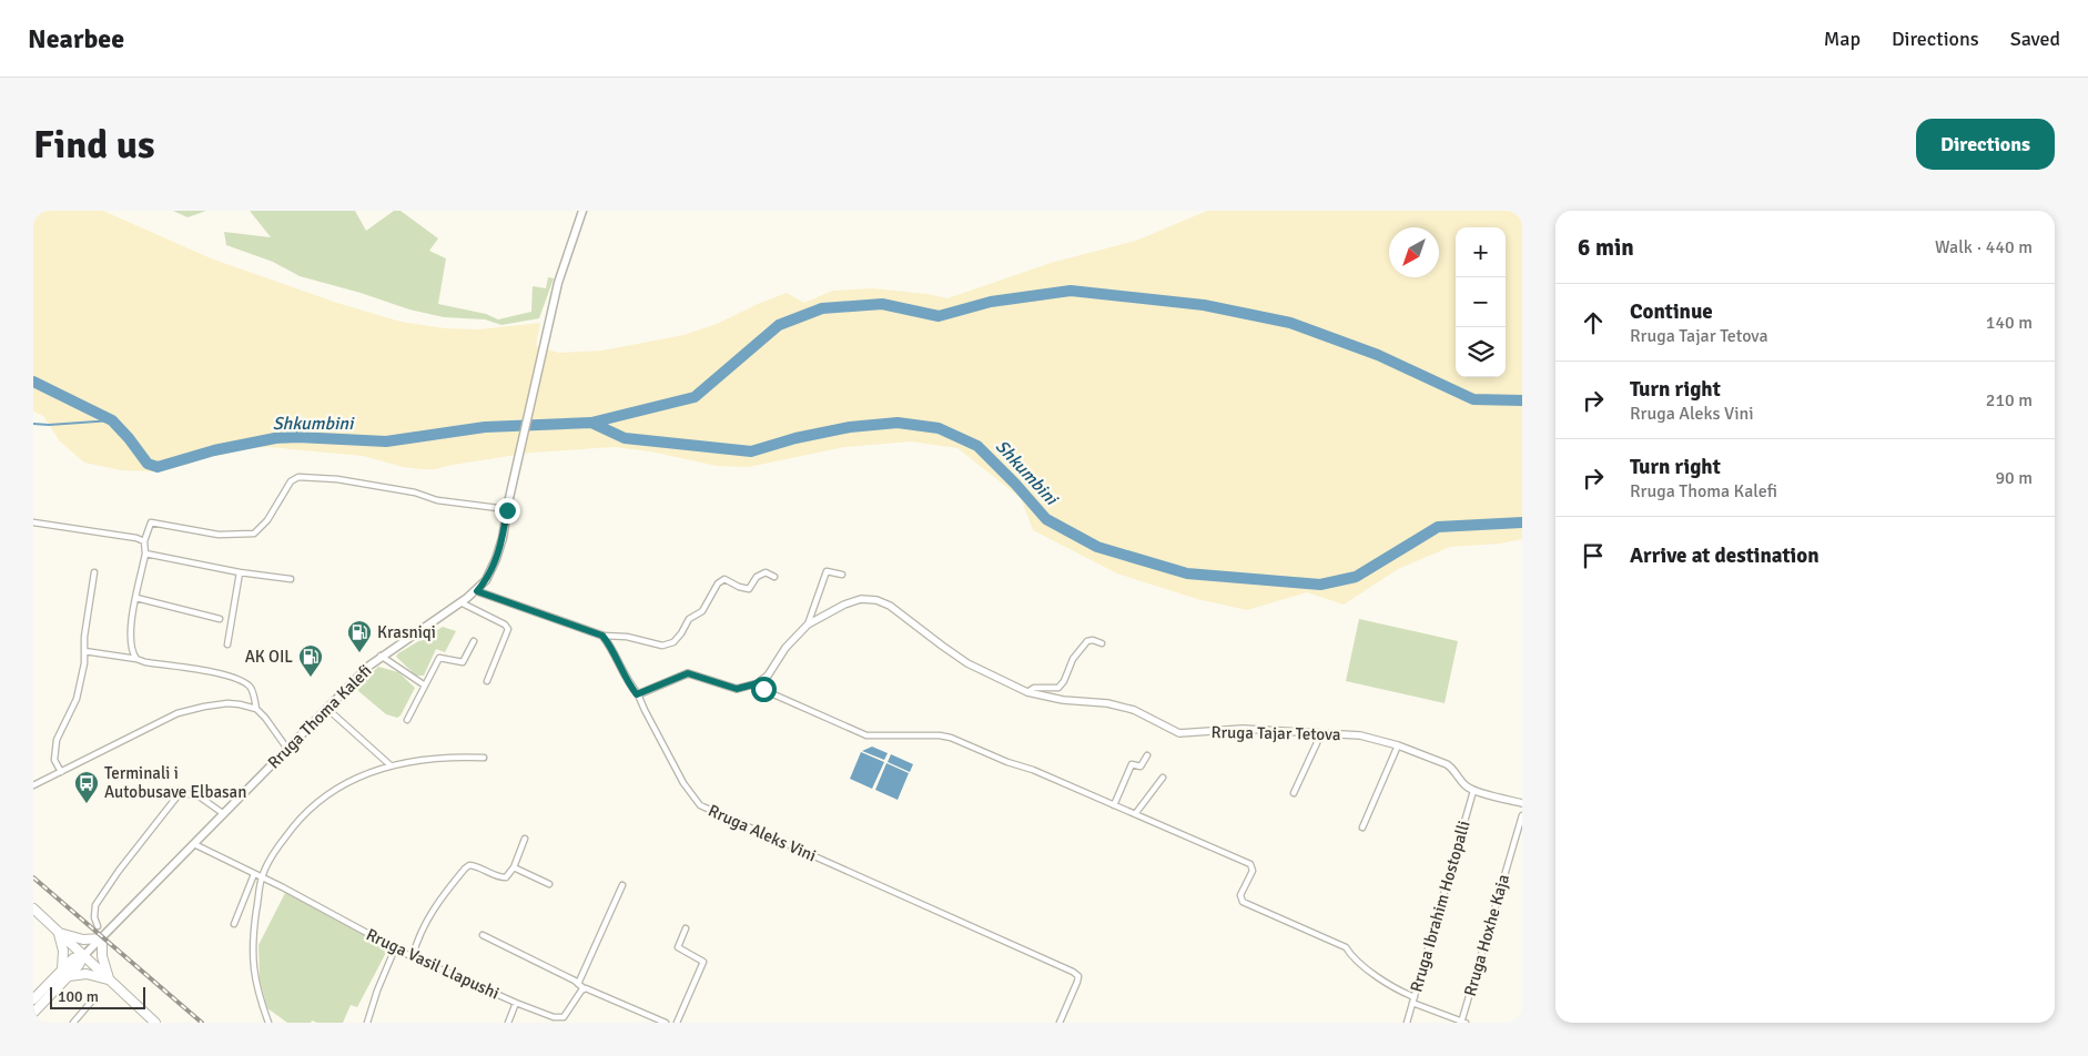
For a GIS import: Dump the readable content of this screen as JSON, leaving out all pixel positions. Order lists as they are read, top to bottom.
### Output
{
  "streets": {
    "main road": ["Rruga Thoma Kalefi"],
    "street": [
      "Rruga Tajar Tetova",
      "Rruga Aleks Vini",
      "Rruga Ibrahim Hostopalli",
      "Rruga Hoxhe Kaja",
      "Rruga Vasil Llapushi"
    ]
  },
  "crossings": [
    ["Rruga Thoma Kalefi", "Rruga Vasil Llapushi"],
    ["Rruga Tajar Tetova", "Rruga Ibrahim Hostopalli"]
  ],
  "water": ["Shkumbini"],
  "places": {
    "fuel station": ["Krasniqi", "AK OIL"],
    "bus stop": ["Terminali i Autobusave Elbasan"]
  },
  "scale_bar": "100 m",
  "north": "bottom left",
  "page": {
    "header": "Nearbee",
    "nav": ["Map", "Directions", "Saved"],
    "buttons": "Directions",
    "title": "Find us",
    "heading": ["6 min", "Walk · 440 m"],
    "map_buttons": ["+", "−"],
    "list": [
      ["Continue", "Rruga Tajar Tetova", "140 m"],
      ["Turn right", "Rruga Aleks Vini", "210 m"],
      ["Turn right", "Rruga Thoma Kalefi", "90 m"],
      "Arrive at destination"
    ],
    "scale": "100 m"
  }
}
